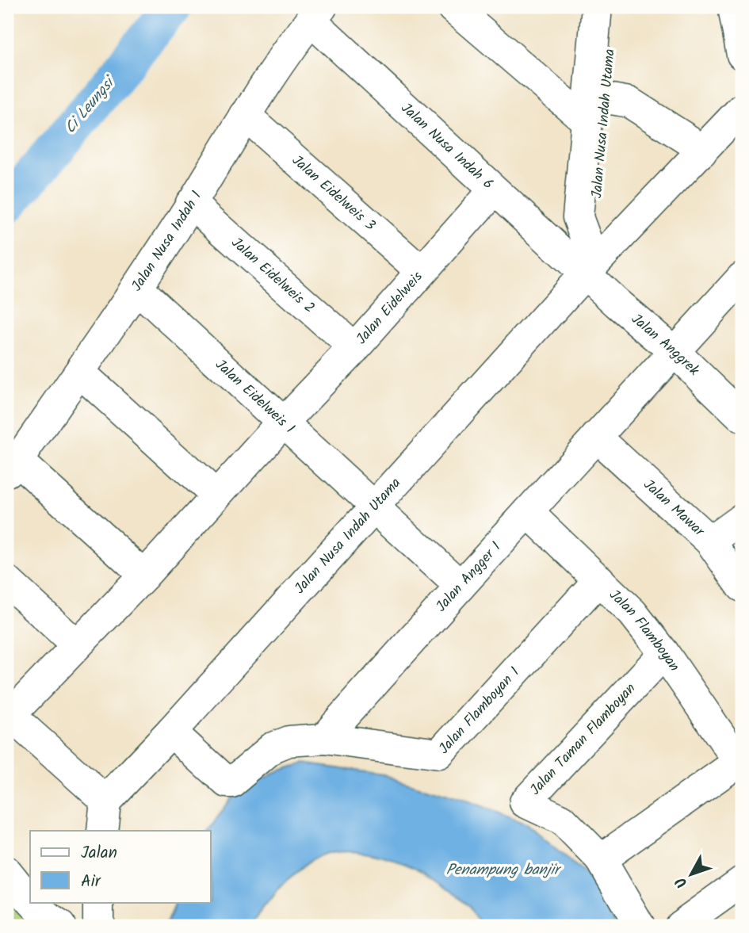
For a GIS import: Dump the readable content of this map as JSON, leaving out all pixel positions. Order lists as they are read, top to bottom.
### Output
{
  "streets": {
    "street": [
      "Jalan Nusa Indah Utama",
      "Jalan Nusa Indah 6",
      "Jalan Eidelweis 3",
      "Jalan Nusa Indah 1",
      "Jalan Eidelweis 2",
      "Jalan Eidelweis",
      "Jalan Anggrek",
      "Jalan Eidelweis 1",
      "Jalan Mawar",
      "Jalan Angger 1",
      "Jalan Flamboyan",
      "Jalan Flamboyan 1",
      "Jalan Taman Flamboyan"
    ]
  },
  "crossings": [
    ["Jalan Nusa Indah Utama", "Jalan Nusa Indah 6"],
    ["Jalan Nusa Indah Utama", "Jalan Anggrek"],
    ["Jalan Nusa Indah Utama", "Jalan Eidelweis 1"],
    ["Jalan Nusa Indah 6", "Jalan Nusa Indah 1"],
    ["Jalan Nusa Indah 6", "Jalan Eidelweis"],
    ["Jalan Nusa Indah 6", "Jalan Anggrek"],
    ["Jalan Eidelweis 3", "Jalan Nusa Indah 1"],
    ["Jalan Eidelweis 3", "Jalan Eidelweis"],
    ["Jalan Nusa Indah 1", "Jalan Eidelweis 2"],
    ["Jalan Nusa Indah 1", "Jalan Eidelweis 1"],
    ["Jalan Eidelweis 2", "Jalan Eidelweis"],
    ["Jalan Eidelweis", "Jalan Eidelweis 1"],
    ["Jalan Anggrek", "Jalan Angger 1"],
    ["Jalan Eidelweis 1", "Jalan Angger 1"],
    ["Jalan Mawar", "Jalan Angger 1"],
    ["Jalan Angger 1", "Jalan Flamboyan"],
    ["Jalan Angger 1", "Jalan Flamboyan 1"],
    ["Jalan Flamboyan", "Jalan Flamboyan 1"],
    ["Jalan Flamboyan", "Jalan Taman Flamboyan"]
  ],
  "water": ["Ci Leungsi", "Penampung banjir"],
  "legend": ["Jalan", "Air"],
  "north": "bottom left"
}
